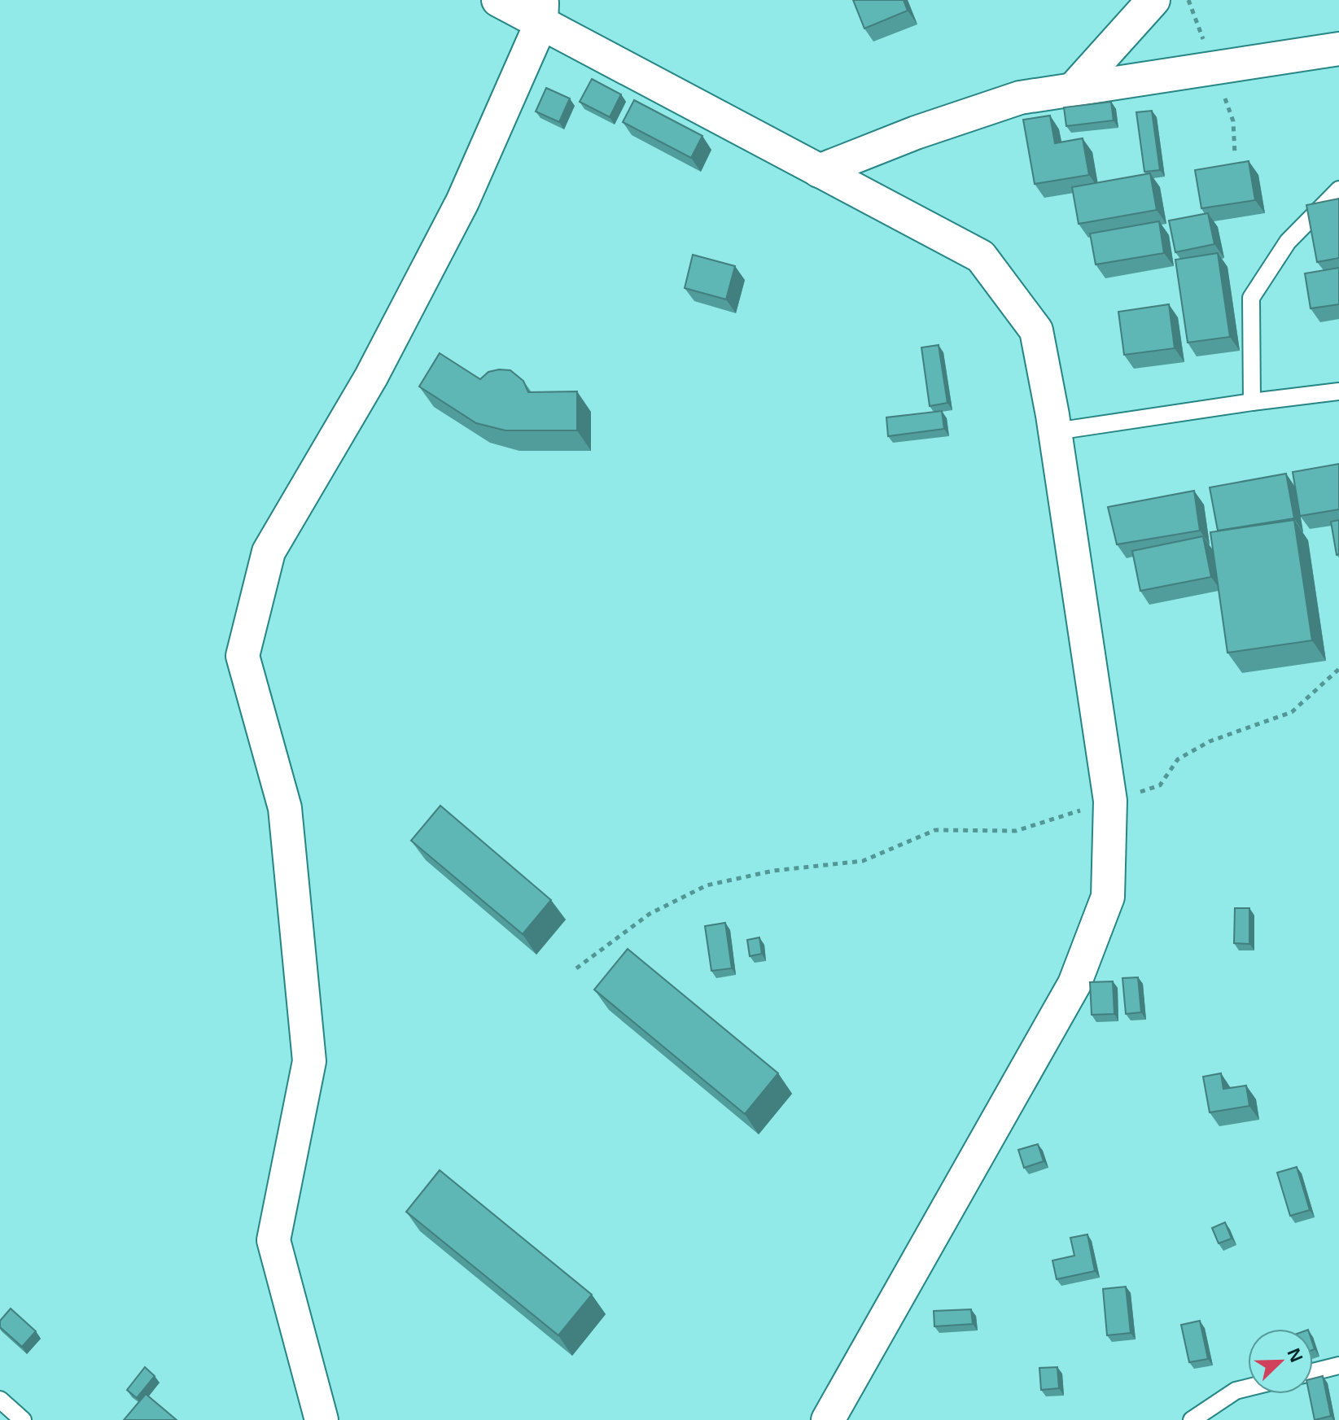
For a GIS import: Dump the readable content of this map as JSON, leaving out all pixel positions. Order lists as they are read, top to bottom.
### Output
{
  "north": "top right"
}
